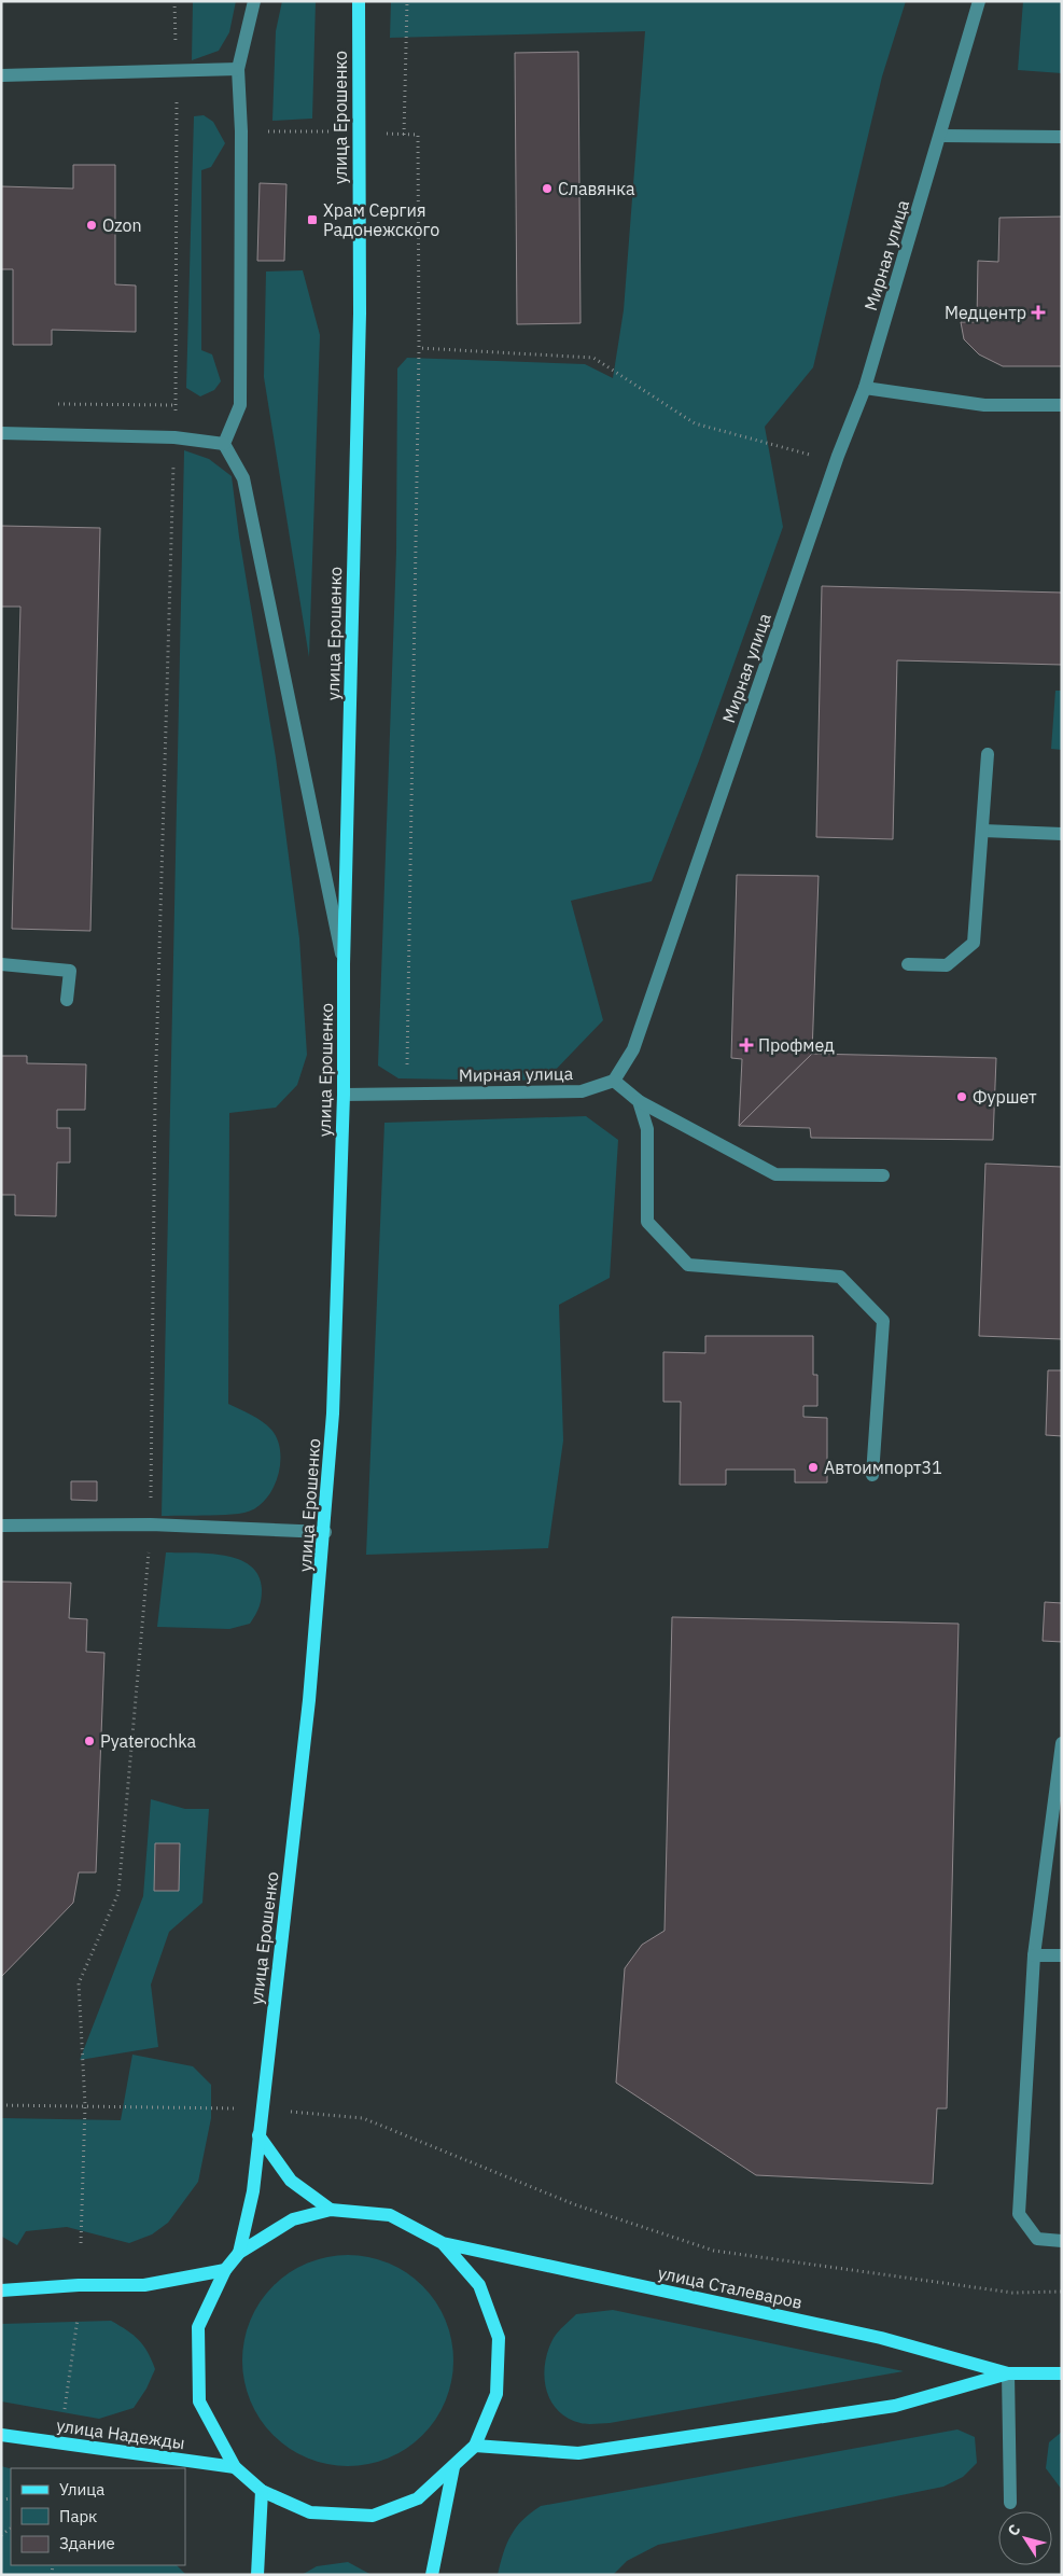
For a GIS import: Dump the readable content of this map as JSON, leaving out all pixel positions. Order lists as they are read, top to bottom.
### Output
{
  "streets": {
    "main road": ["улица Ерошенко", "улица Сталеваров", "улица Надежды"],
    "street": ["Мирная улица"]
  },
  "crossings": [
    ["улица Ерошенко", "Мирная улица"],
    ["улица Ерошенко", "улица Сталеваров"],
    ["улица Сталеваров", "улица Надежды"]
  ],
  "places": {
    "other": [
      "Славянка",
      "Ozon",
      "Фуршет",
      "Автоимпорт31",
      "Pyaterochka"
    ],
    "transit": ["Храм Сергия Радонежского"],
    "health": ["Медцентр", "Профмед"]
  },
  "legend": ["Улица", "Парк", "Здание"],
  "north": "top left"
}
